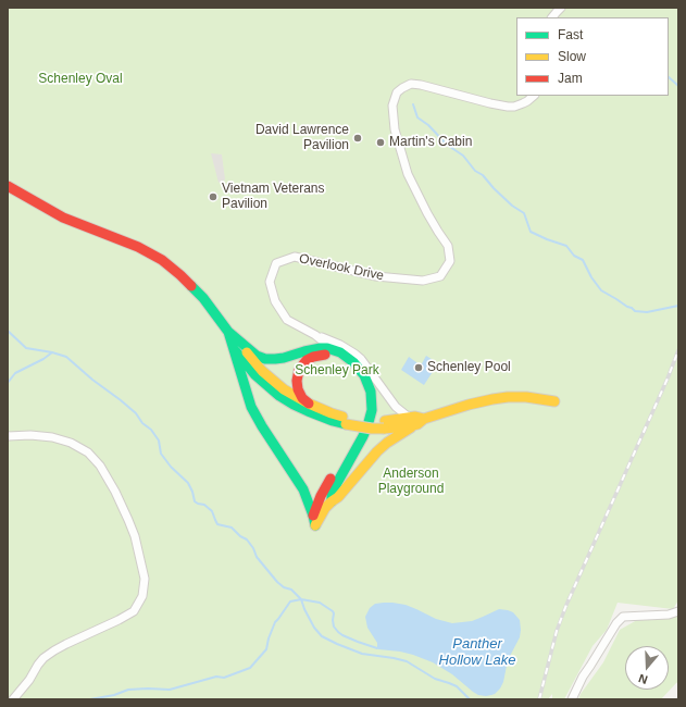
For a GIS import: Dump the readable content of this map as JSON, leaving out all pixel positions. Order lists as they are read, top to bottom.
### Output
{
  "streets": {
    "street": ["Overlook Drive"]
  },
  "water": ["Panther Hollow Lake"],
  "parks": ["Schenley Oval", "Schenley Park", "Anderson Playground"],
  "places": [
    "David Lawrence Pavilion",
    "Martin's Cabin",
    "Vietnam Veterans Pavilion",
    "Schenley Pool"
  ],
  "legend": ["Fast", "Slow", "Jam"],
  "north": "bottom"
}
